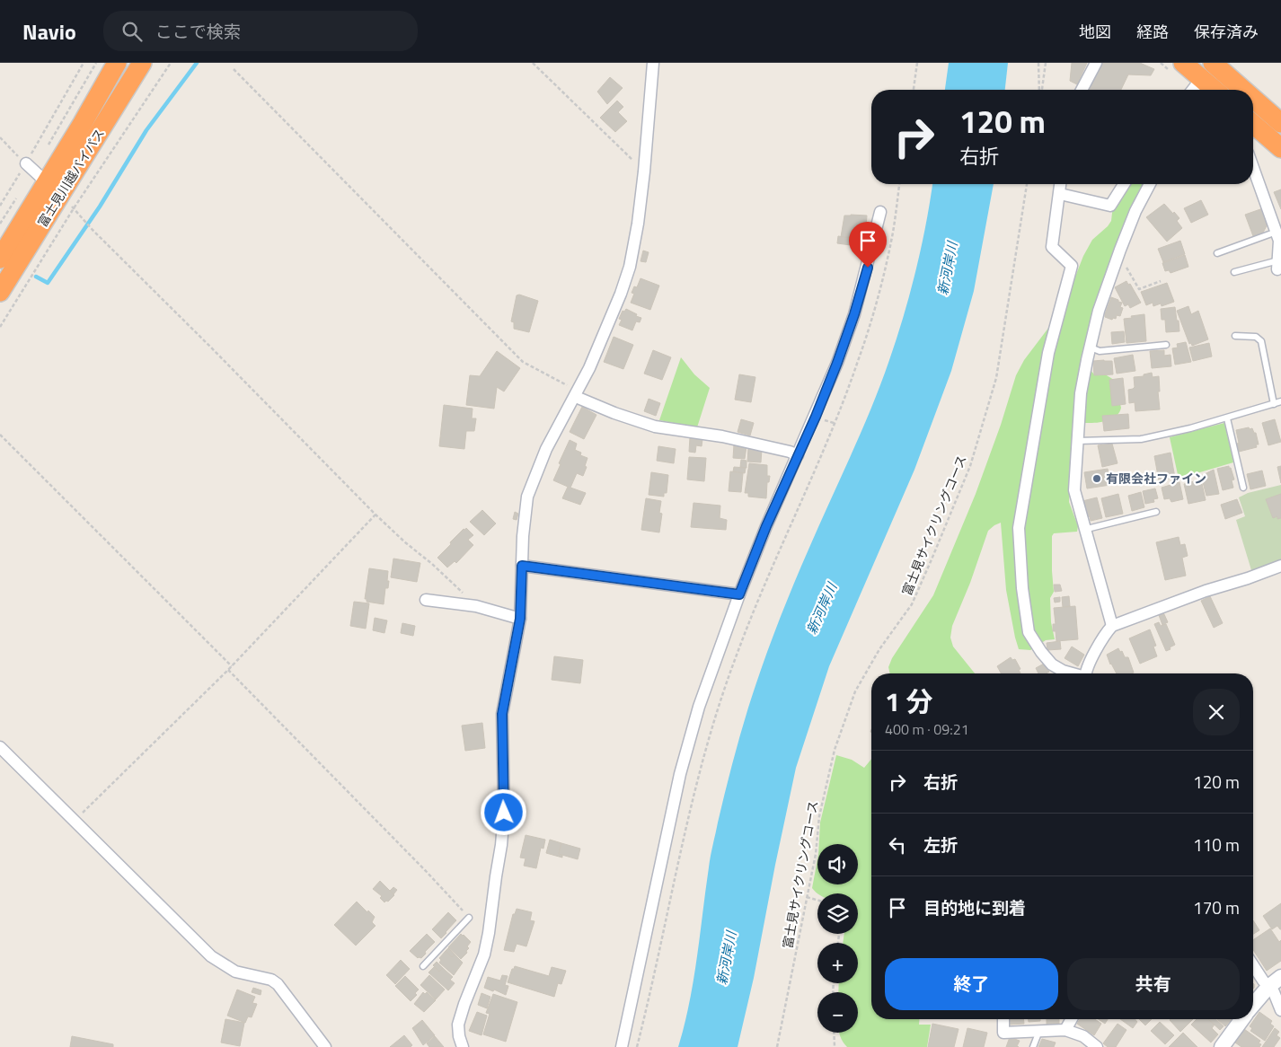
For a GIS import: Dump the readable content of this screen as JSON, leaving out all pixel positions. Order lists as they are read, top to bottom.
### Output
{
  "streets": {
    "highway": ["富士見川越バイパス"],
    "path": ["富士見サイクリングコース"]
  },
  "water": ["新河岸川"],
  "places": ["有限会社ファイン"],
  "page": {
    "header": "Navio",
    "search": "ここで検索",
    "nav": ["地図", "経路", "保存済み"],
    "turn": ["120 m", "右折"],
    "heading": ["1 分", "400 m · 09:21"],
    "list": [
      {
        "name": "右折",
        "value": "120 m"
      },
      {
        "name": "左折",
        "value": "110 m"
      },
      {
        "name": "目的地に到着",
        "value": "170 m"
      }
    ],
    "map_buttons": ["+", "−"],
    "buttons": ["終了", "共有"]
  }
}
